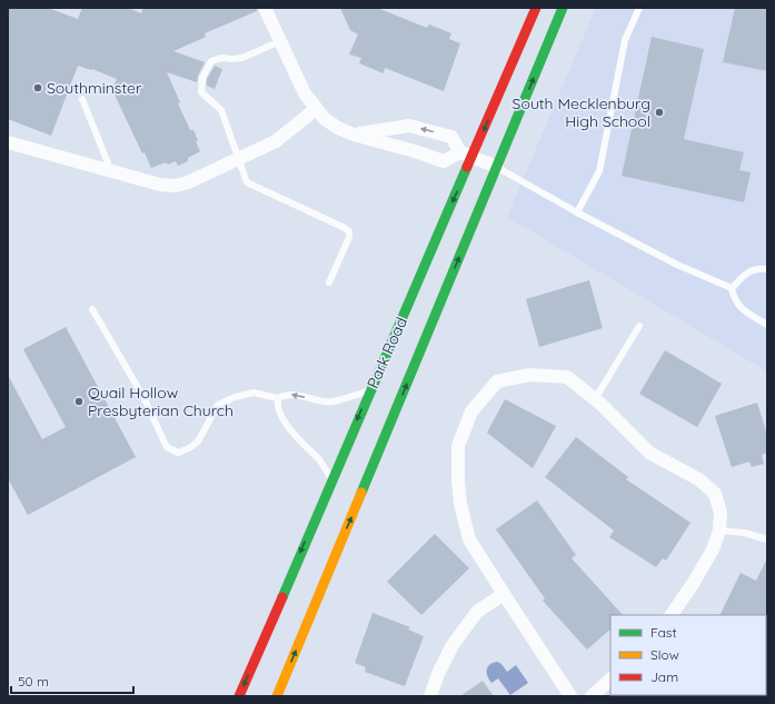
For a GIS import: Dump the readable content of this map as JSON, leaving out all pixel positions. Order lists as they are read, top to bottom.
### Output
{
  "streets": {
    "main road": ["Park Road"]
  },
  "places": ["Southminster", "South Mecklenburg High School", "Quail Hollow Presbyterian Church"],
  "legend": ["Fast", "Slow", "Jam"],
  "scale_bar": "50 m"
}
